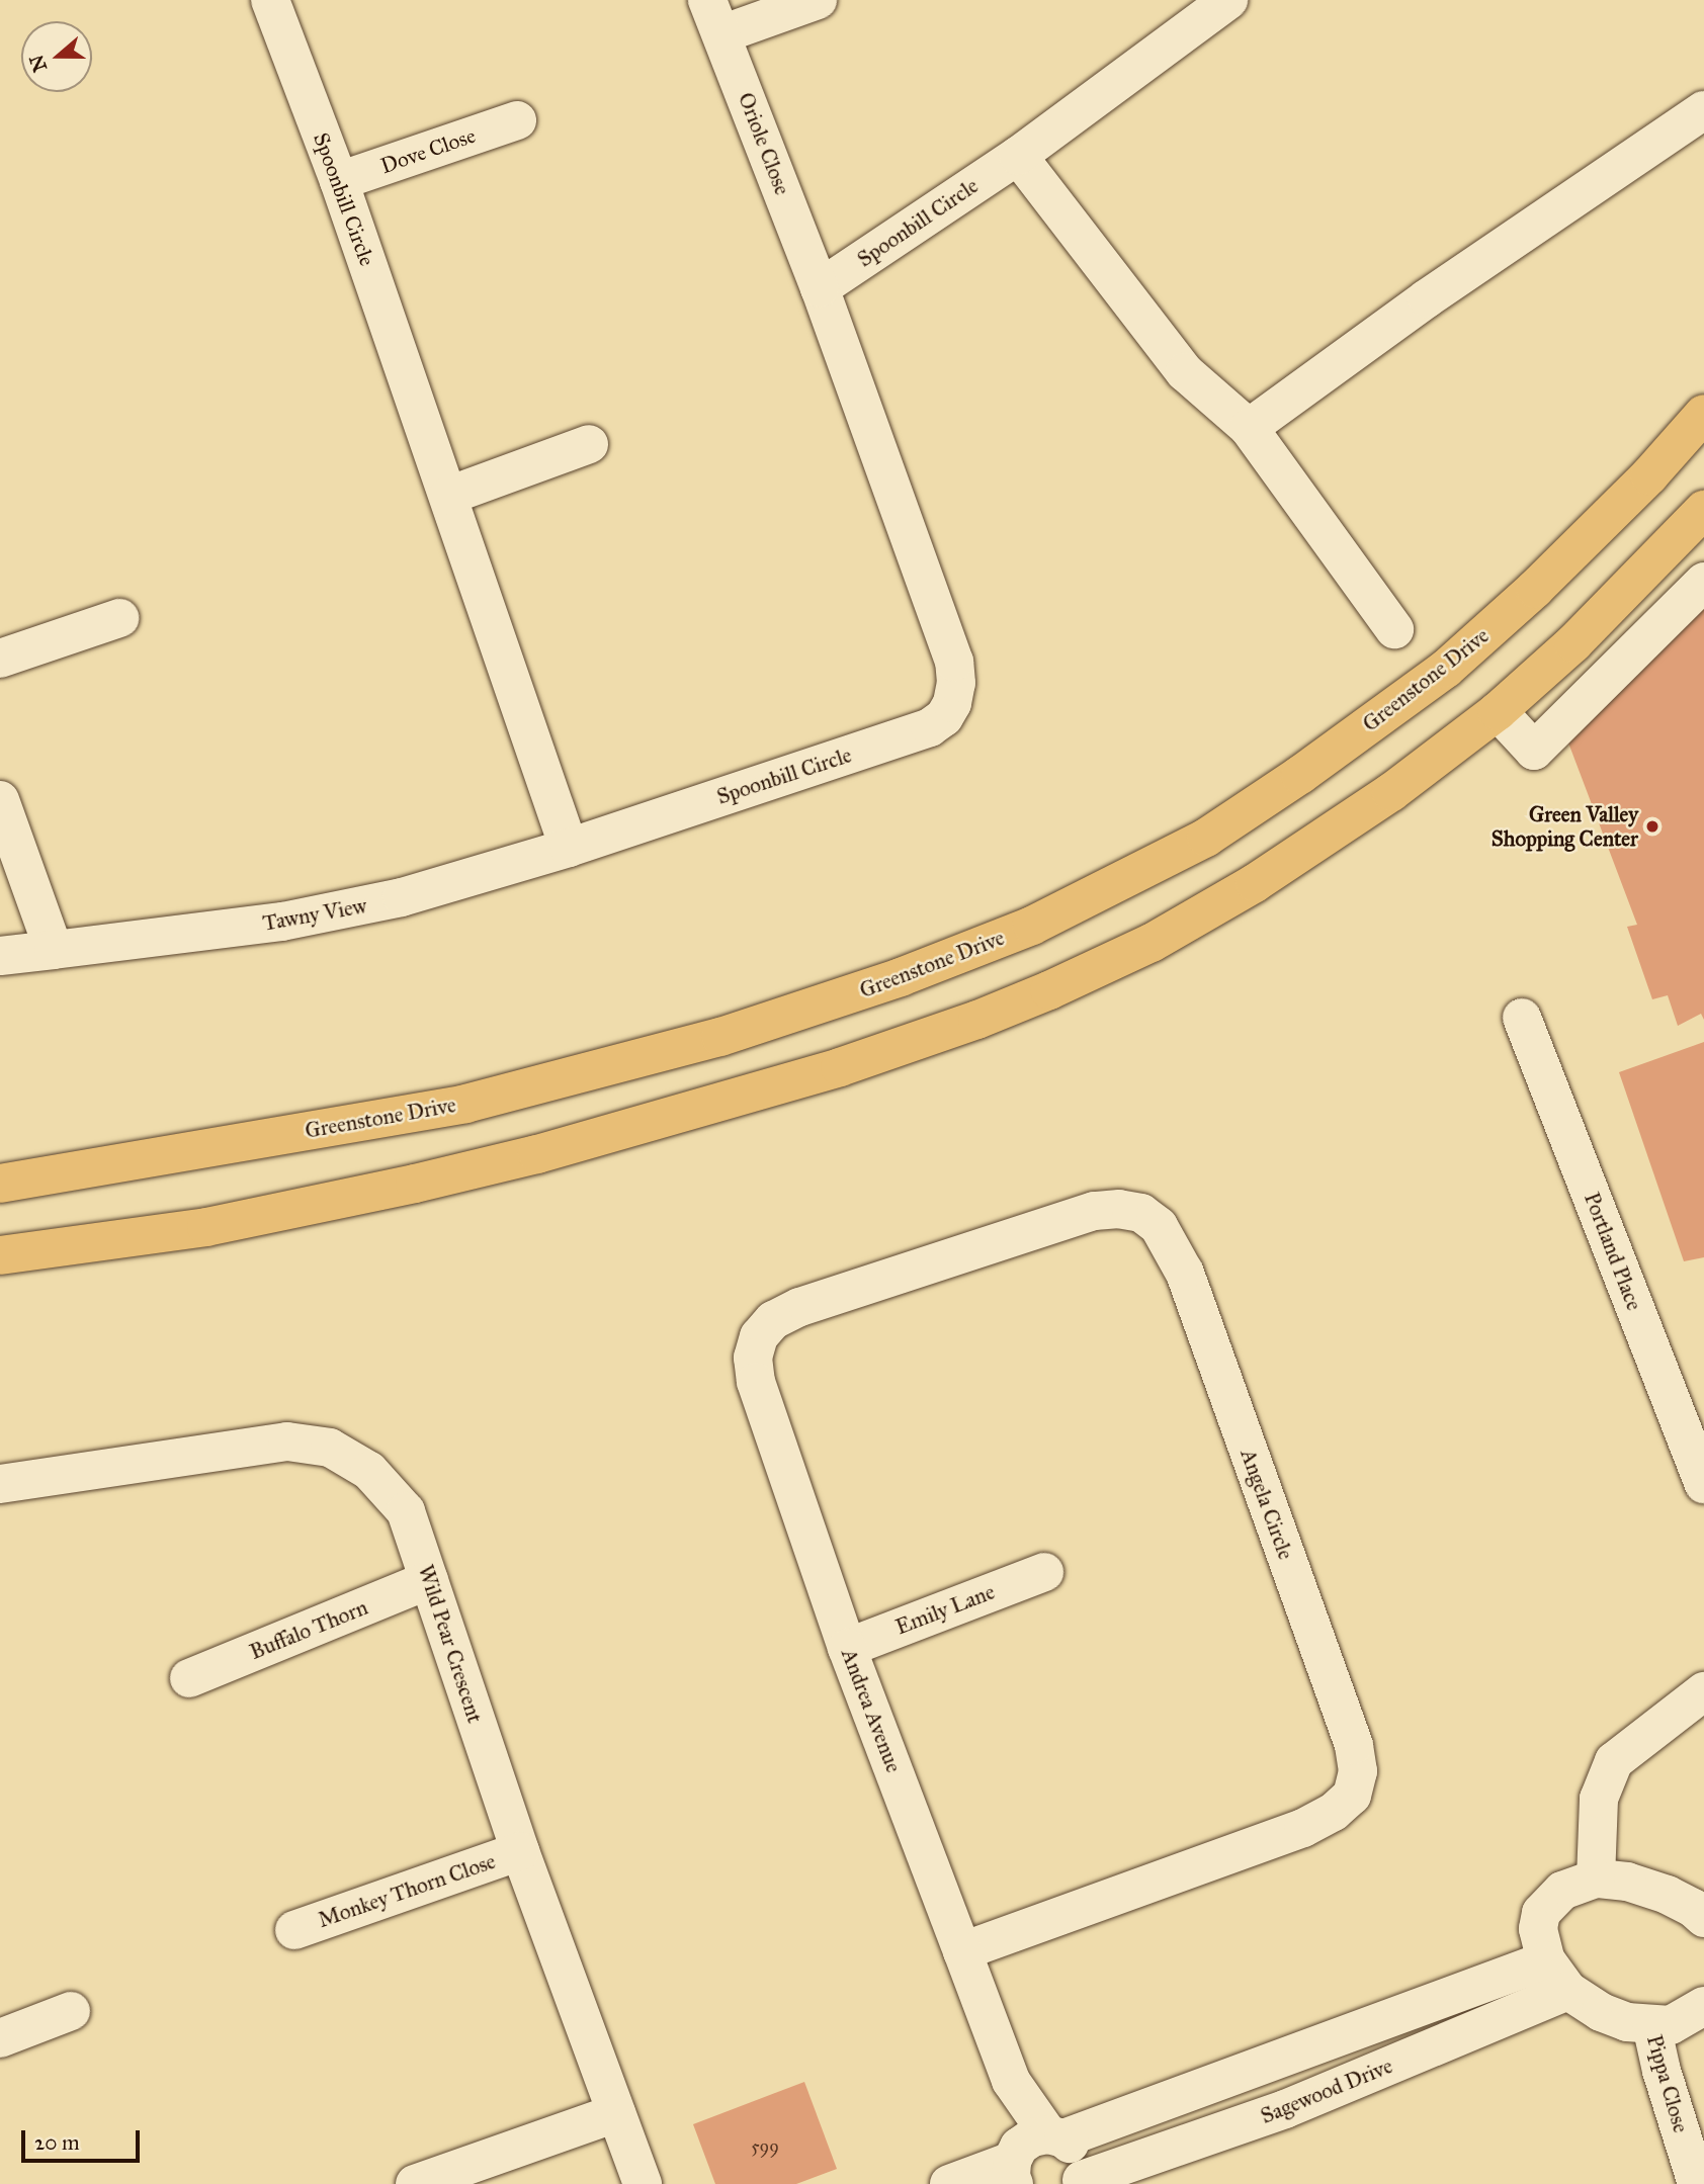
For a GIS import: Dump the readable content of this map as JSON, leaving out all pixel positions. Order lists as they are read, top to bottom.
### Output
{
  "streets": {
    "main road": ["Greenstone Drive"],
    "street": [
      "Oriole Close",
      "Dove Close",
      "Spoonbill Circle",
      "Tawny View",
      "Portland Place",
      "Angela Circle",
      "Emily Lane",
      "Buffalo Thorn",
      "Wild Pear Crescent",
      "Andrea Avenue",
      "Monkey Thorn Close",
      "Pippa Close",
      "Sagewood Drive"
    ]
  },
  "crossings": [
    ["Oriole Close", "Spoonbill Circle"],
    ["Dove Close", "Spoonbill Circle"],
    ["Spoonbill Circle", "Tawny View"],
    ["Angela Circle", "Andrea Avenue"],
    ["Emily Lane", "Andrea Avenue"],
    ["Buffalo Thorn", "Wild Pear Crescent"],
    ["Wild Pear Crescent", "Monkey Thorn Close"],
    ["Andrea Avenue", "Sagewood Drive"]
  ],
  "places": ["Green Valley Shopping Center"],
  "house_numbers": ["599"],
  "scale_bar": "20 m",
  "north": "left"
}
